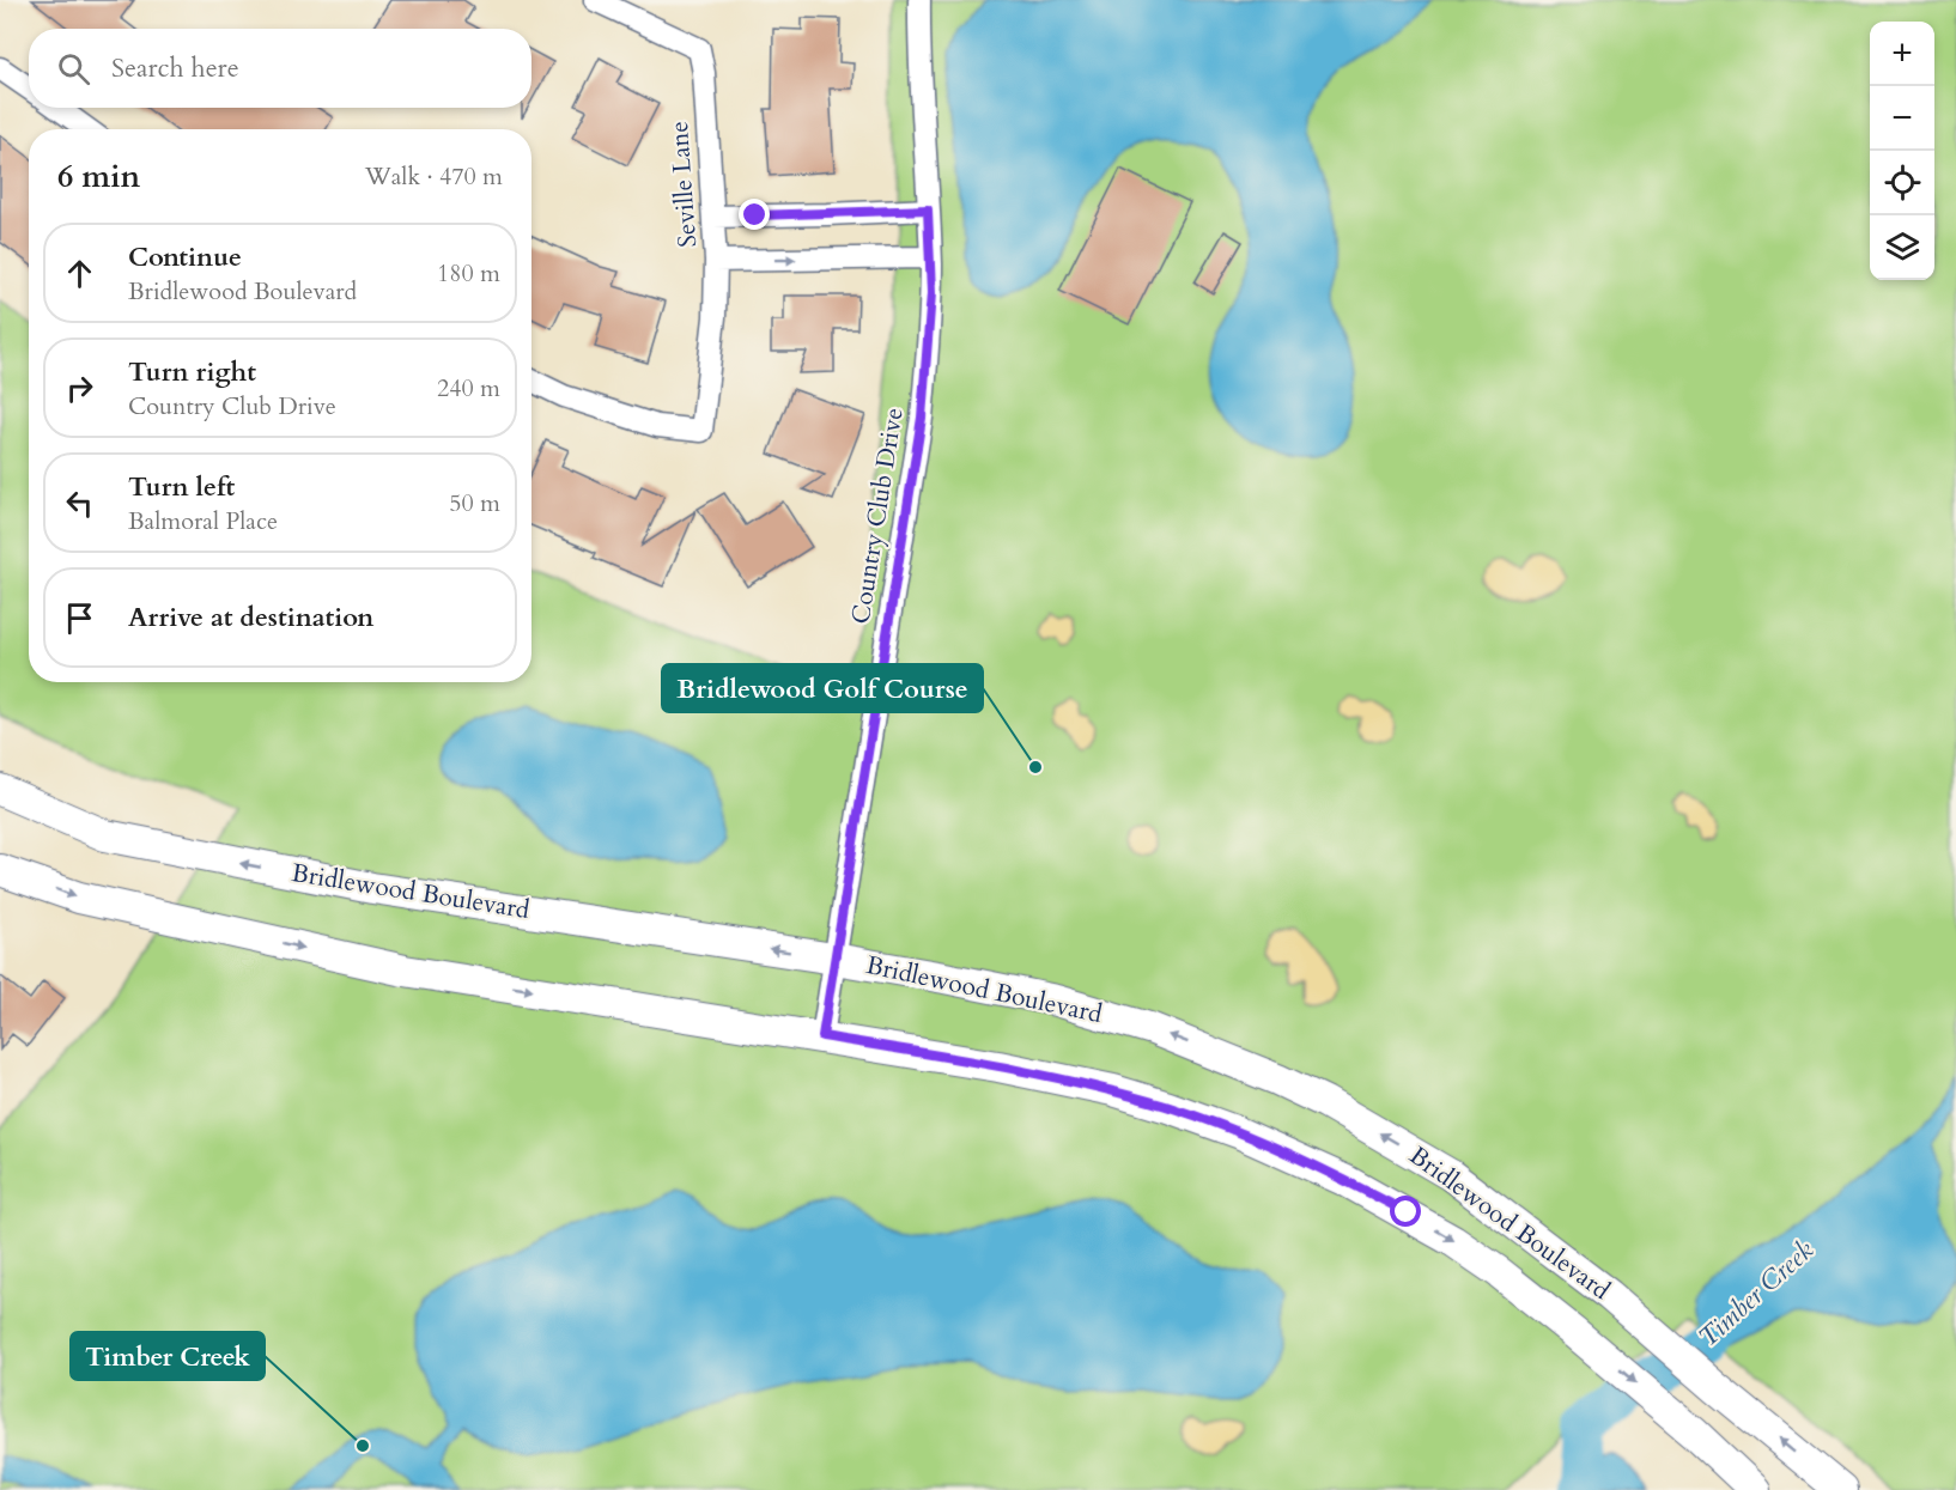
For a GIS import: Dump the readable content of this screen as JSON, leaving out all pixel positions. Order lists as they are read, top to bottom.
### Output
{
  "streets": {
    "main road": ["Bridlewood Boulevard"],
    "street": ["Seville Lane", "Country Club Drive"]
  },
  "crossings": [
    ["Country Club Drive", "Bridlewood Boulevard"]
  ],
  "water": ["Timber Creek"],
  "places": ["Bridlewood Golf Course", "Timber Creek"],
  "page": {
    "map_buttons": ["+", "−"],
    "search": "Search here",
    "heading": ["6 min", "Walk · 470 m"],
    "list": [
      ["Continue", "Bridlewood Boulevard", "180 m"],
      ["Turn right", "Country Club Drive", "240 m"],
      ["Turn left", "Balmoral Place", "50 m"],
      "Arrive at destination"
    ]
  }
}
